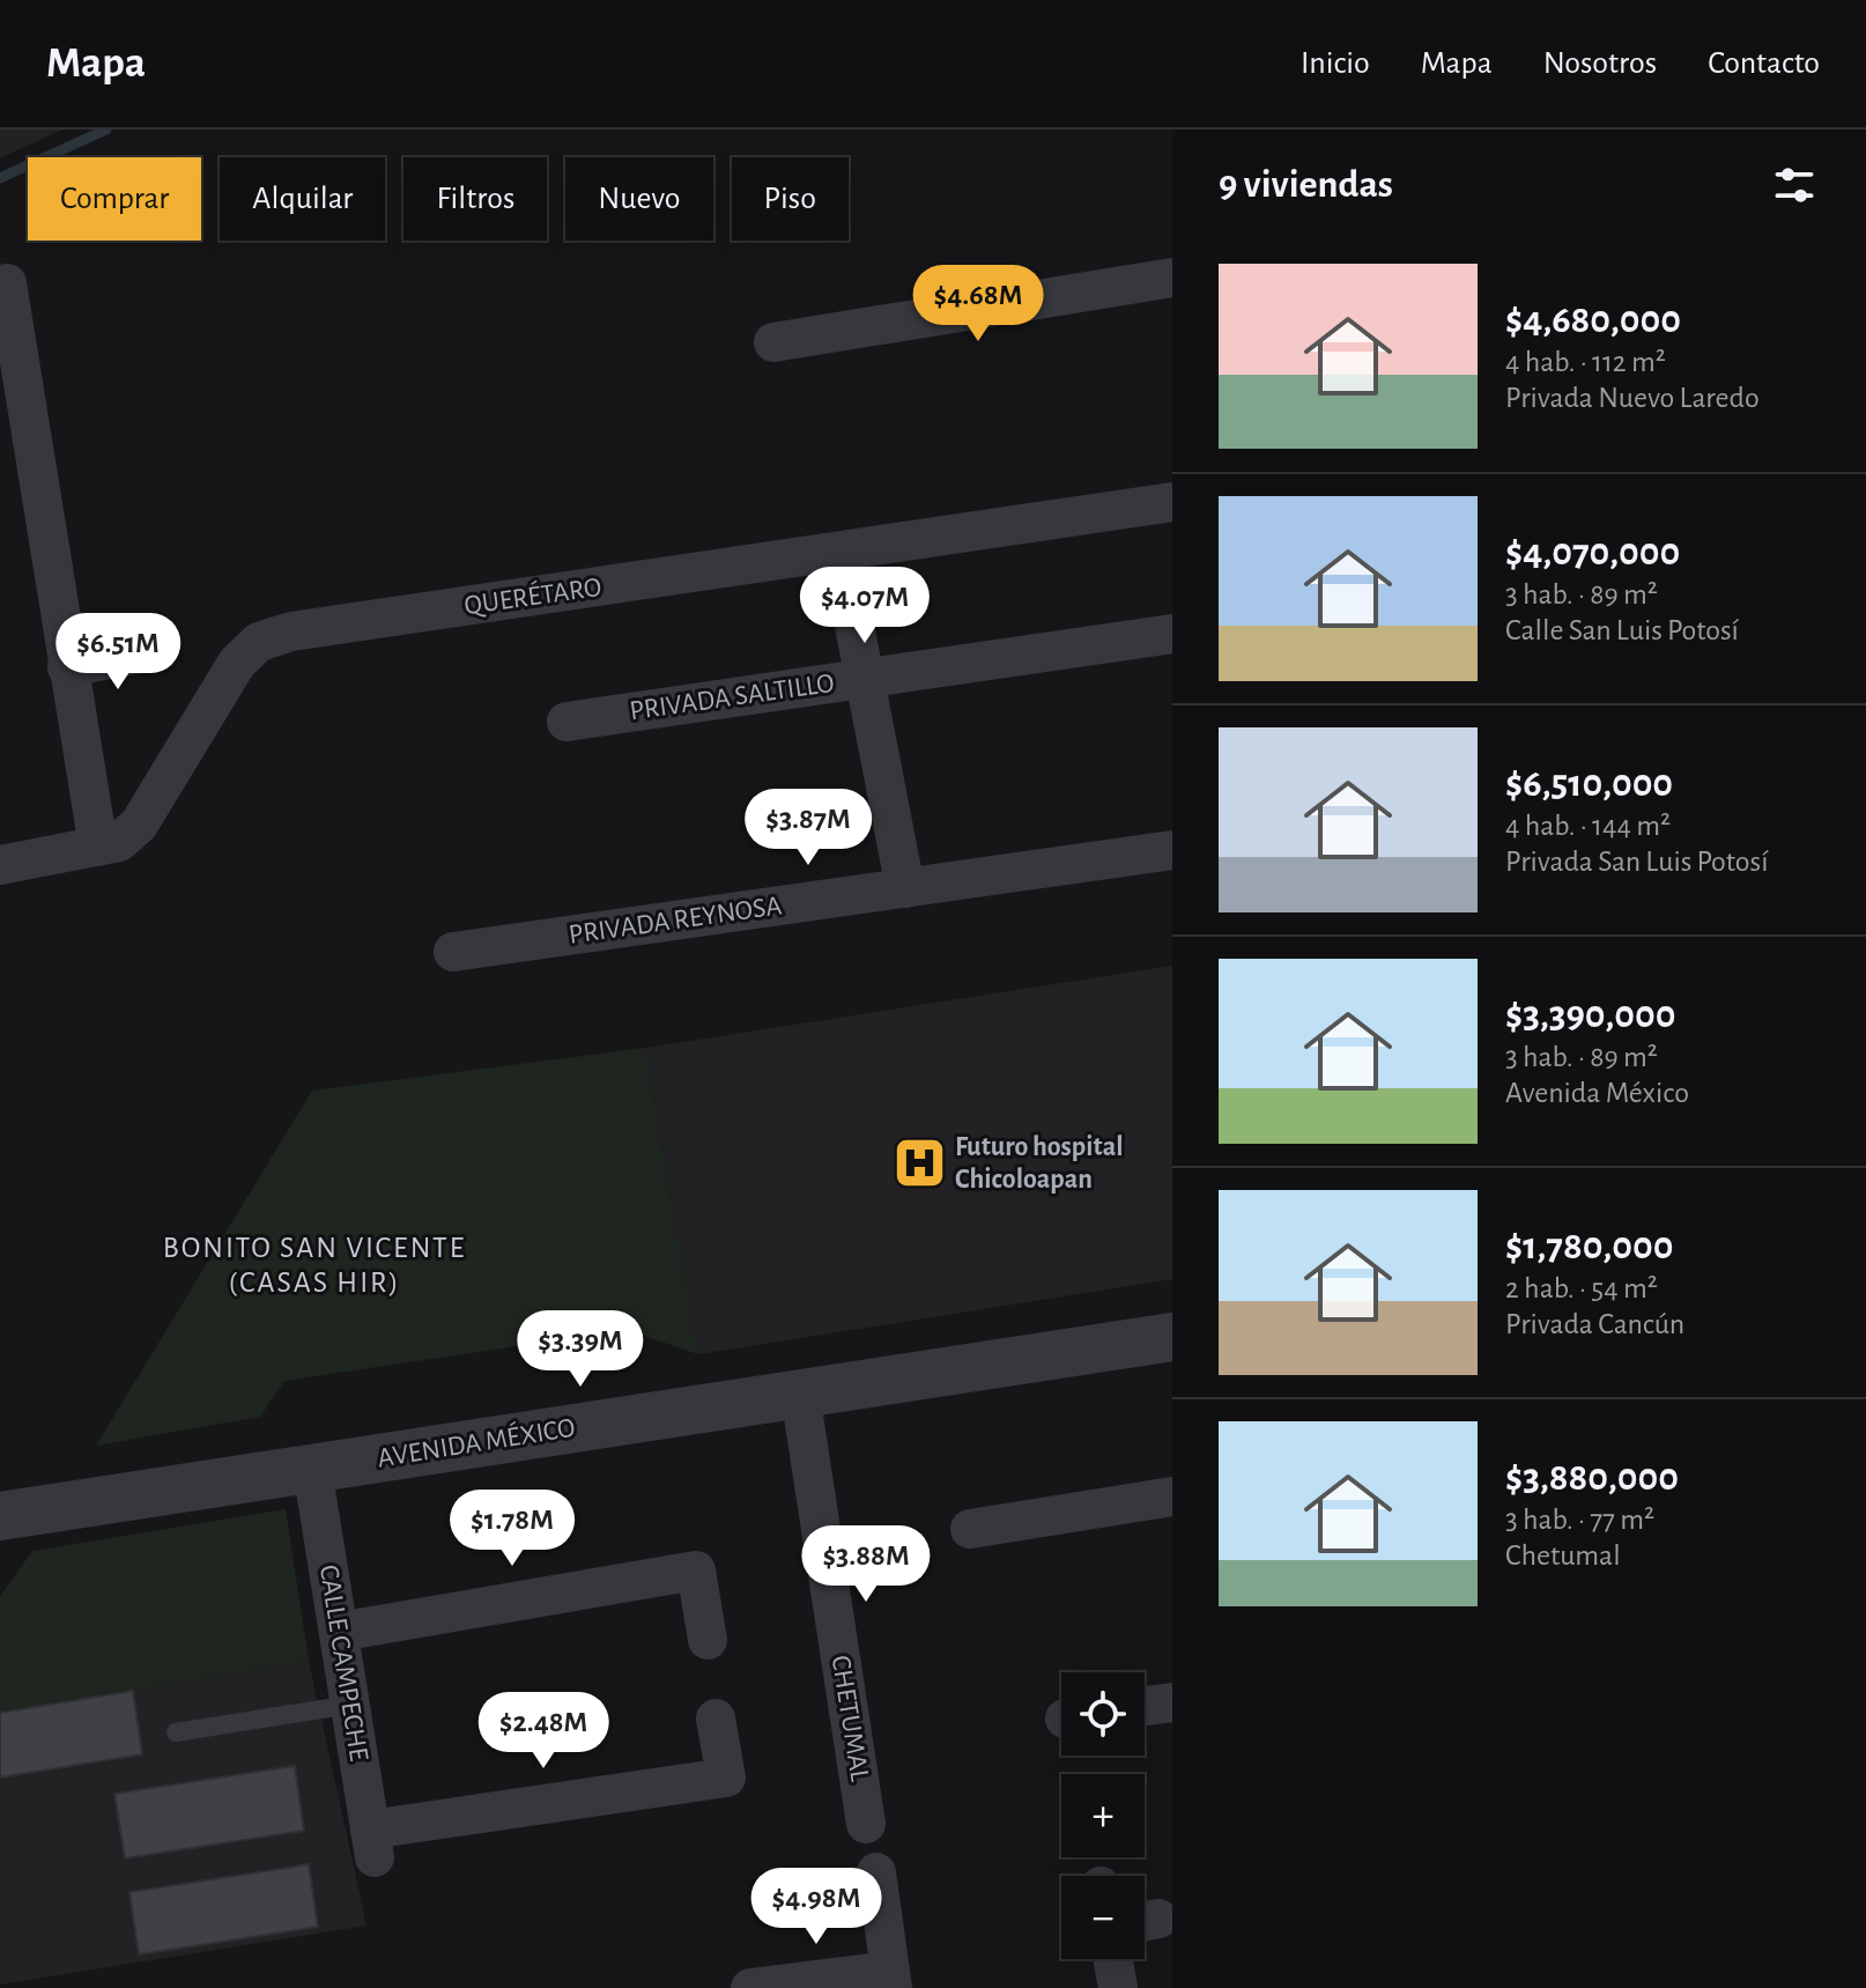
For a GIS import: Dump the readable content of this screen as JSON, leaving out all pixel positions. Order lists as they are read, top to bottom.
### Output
{
  "streets": {
    "street": [
      "QUERÉTARO",
      "PRIVADA SALTILLO",
      "PRIVADA REYNOSA",
      "AVENIDA MÉXICO",
      "CALLE CAMPECHE",
      "CHETUMAL"
    ]
  },
  "crossings": [
    ["AVENIDA MÉXICO", "CALLE CAMPECHE"],
    ["AVENIDA MÉXICO", "CHETUMAL"]
  ],
  "districts": ["BONITO SAN VICENTE (CASAS HIR)"],
  "places": {
    "hospital": ["Futuro hospital Chicoloapan"]
  },
  "page": {
    "header": "Mapa",
    "nav": [
      "Inicio",
      "Mapa",
      "Nosotros",
      "Contacto"
    ],
    "heading": "9 viviendas",
    "chip": [
      "Comprar",
      "Alquilar",
      "Filtros",
      "Nuevo",
      "Piso"
    ],
    "list": [
      {
        "name": "$4,680,000",
        "note": "4 hab. · 112 m² · Privada Nuevo Laredo"
      },
      {
        "name": "$4,070,000",
        "note": "3 hab. · 89 m² · Calle San Luis Potosí"
      },
      {
        "name": "$6,510,000",
        "note": "4 hab. · 144 m² · Privada San Luis Potosí"
      },
      {
        "name": "$3,390,000",
        "note": "3 hab. · 89 m² · Avenida México"
      },
      {
        "name": "$1,780,000",
        "note": "2 hab. · 54 m² · Privada Cancún"
      },
      {
        "name": "$3,880,000",
        "note": "3 hab. · 77 m² · Chetumal"
      }
    ],
    "price": [
      "$4.68M",
      "$4.07M",
      "$6.51M",
      "$3.87M",
      "$3.39M",
      "$1.78M",
      "$3.88M",
      "$2.48M",
      "$4.98M"
    ],
    "map_buttons": ["+", "−"]
  }
}
